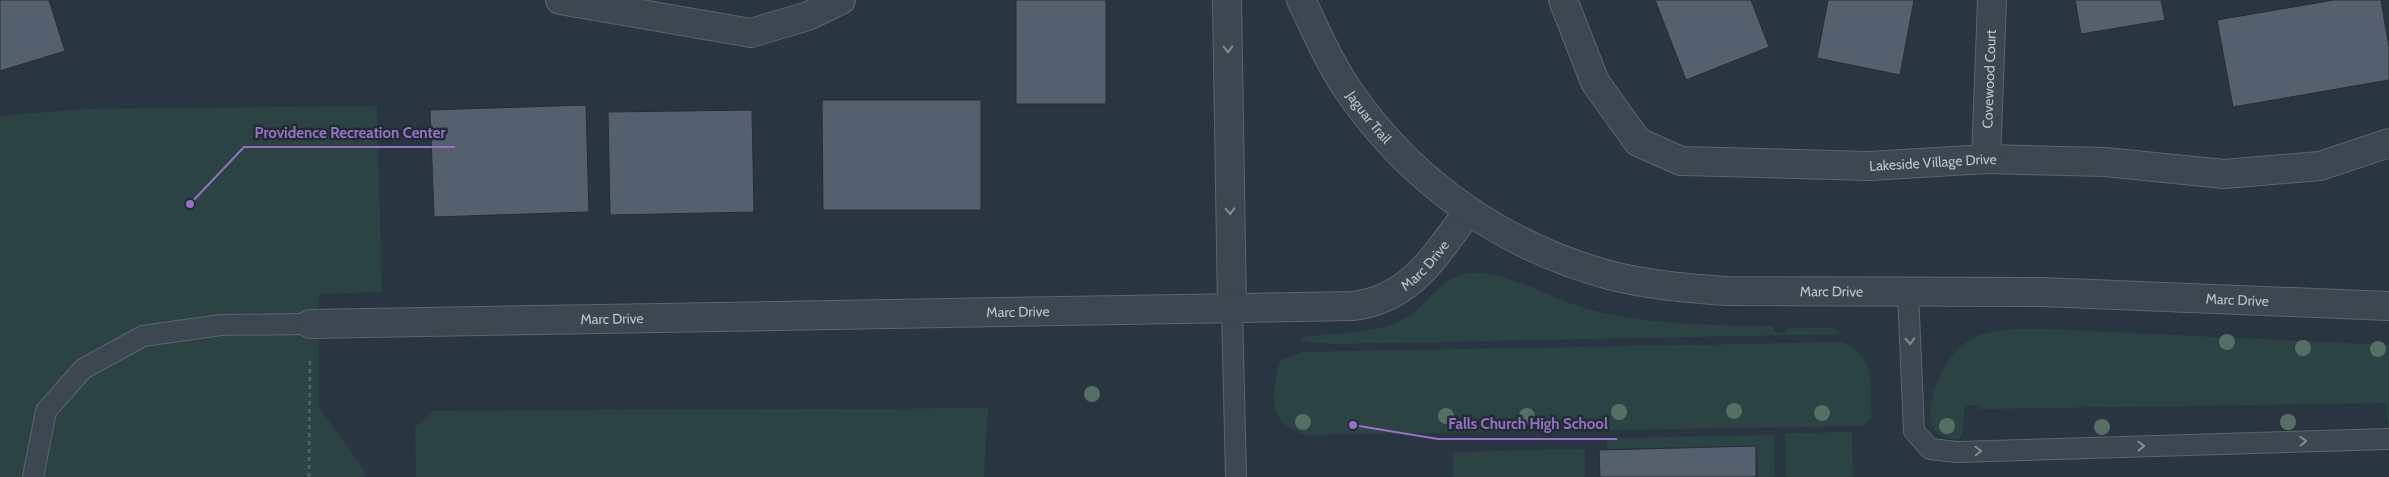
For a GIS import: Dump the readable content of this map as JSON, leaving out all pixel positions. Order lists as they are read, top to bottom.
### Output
{
  "streets": {
    "street": [
      "Covewood Court",
      "Jaguar Trail",
      "Lakeside Village Drive",
      "Marc Drive"
    ]
  },
  "crossings": [
    ["Covewood Court", "Lakeside Village Drive"],
    ["Jaguar Trail", "Marc Drive"]
  ],
  "places": ["Providence Recreation Center", "Falls Church High School"]
}
